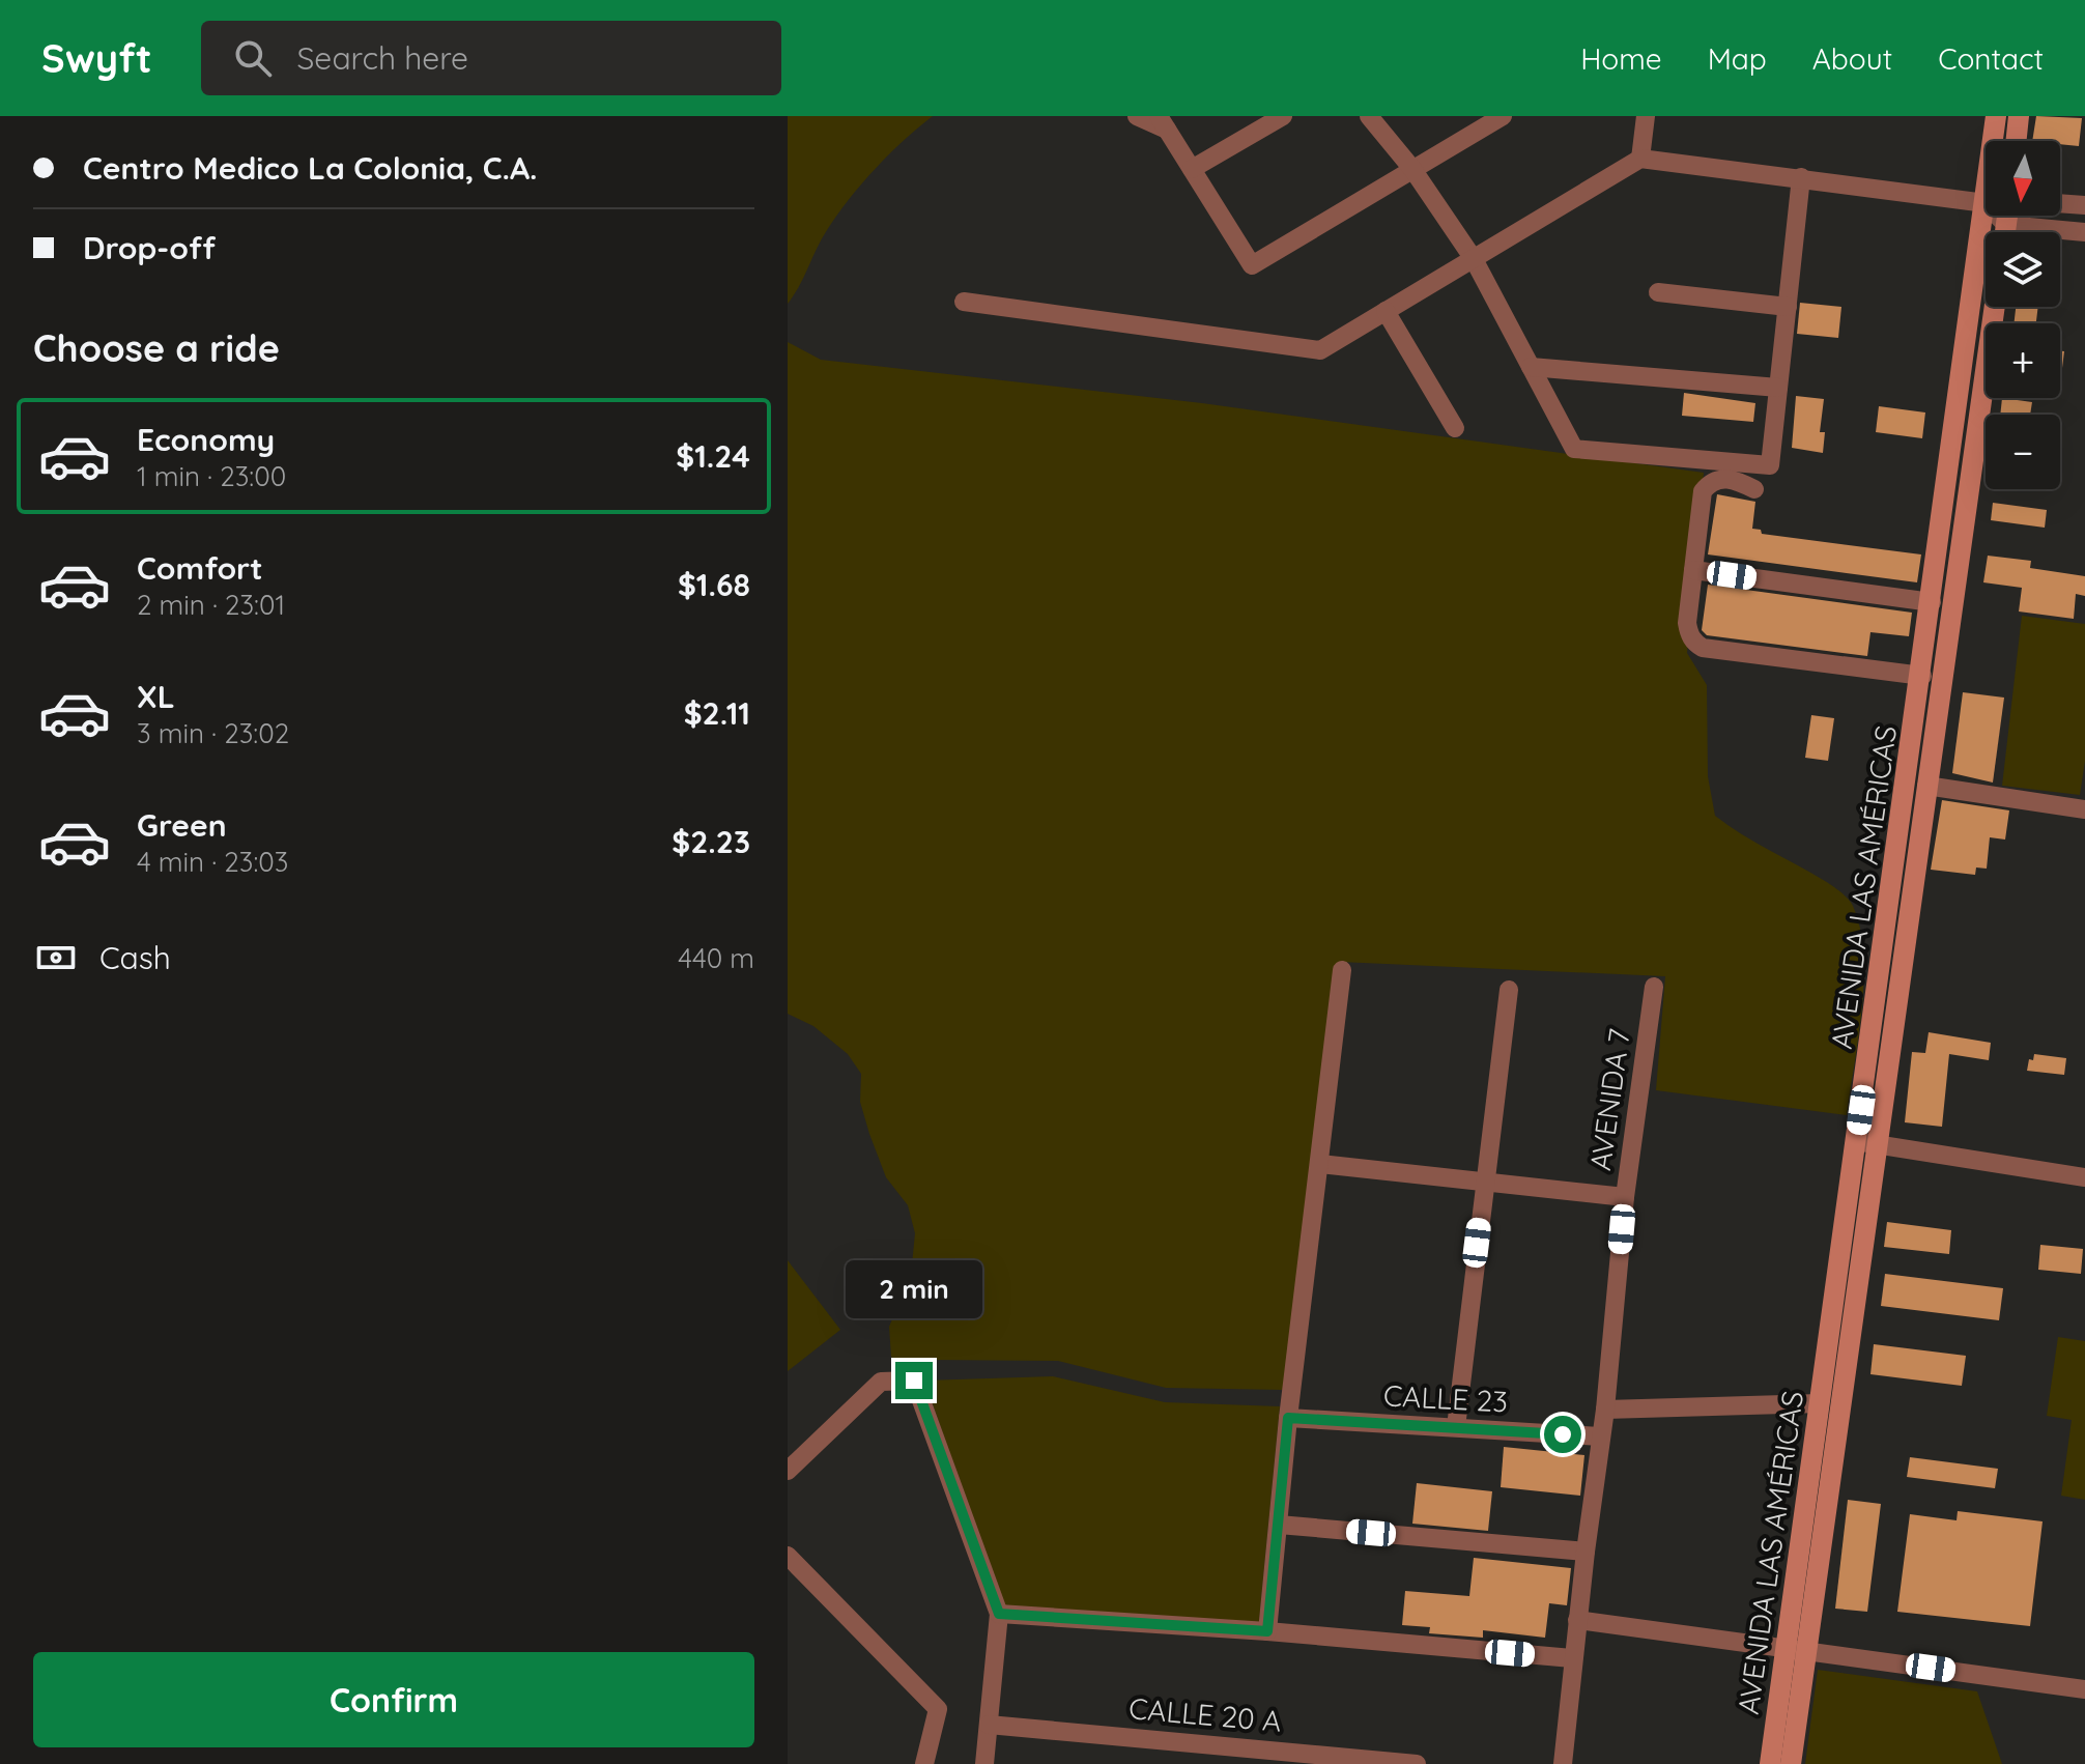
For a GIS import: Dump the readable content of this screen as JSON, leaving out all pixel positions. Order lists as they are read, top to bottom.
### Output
{
  "streets": {
    "main road": ["AVENIDA LAS AMÉRICAS"],
    "street": ["AVENIDA 7", "CALLE 23", "CALLE 20 A"]
  },
  "crossings": [
    ["AVENIDA 7", "CALLE 23"]
  ],
  "north": "bottom",
  "page": {
    "header": "Swyft",
    "search": "Search here",
    "nav": [
      "Home",
      "Map",
      "About",
      "Contact"
    ],
    "banner": ["Centro Medico La Colonia, C.A.", "Drop-off"],
    "map_buttons": ["+", "−"],
    "heading": "Choose a ride",
    "list": [
      {
        "name": "Economy",
        "note": "1 min · 23:00",
        "value": "$1.24"
      },
      {
        "name": "Comfort",
        "note": "2 min · 23:01",
        "value": "$1.68"
      },
      {
        "name": "XL",
        "note": "3 min · 23:02",
        "value": "$2.11"
      },
      {
        "name": "Green",
        "note": "4 min · 23:03",
        "value": "$2.23"
      }
    ],
    "pay": ["Cash", "440 m"],
    "bubble": "2 min",
    "buttons": "Confirm"
  }
}
